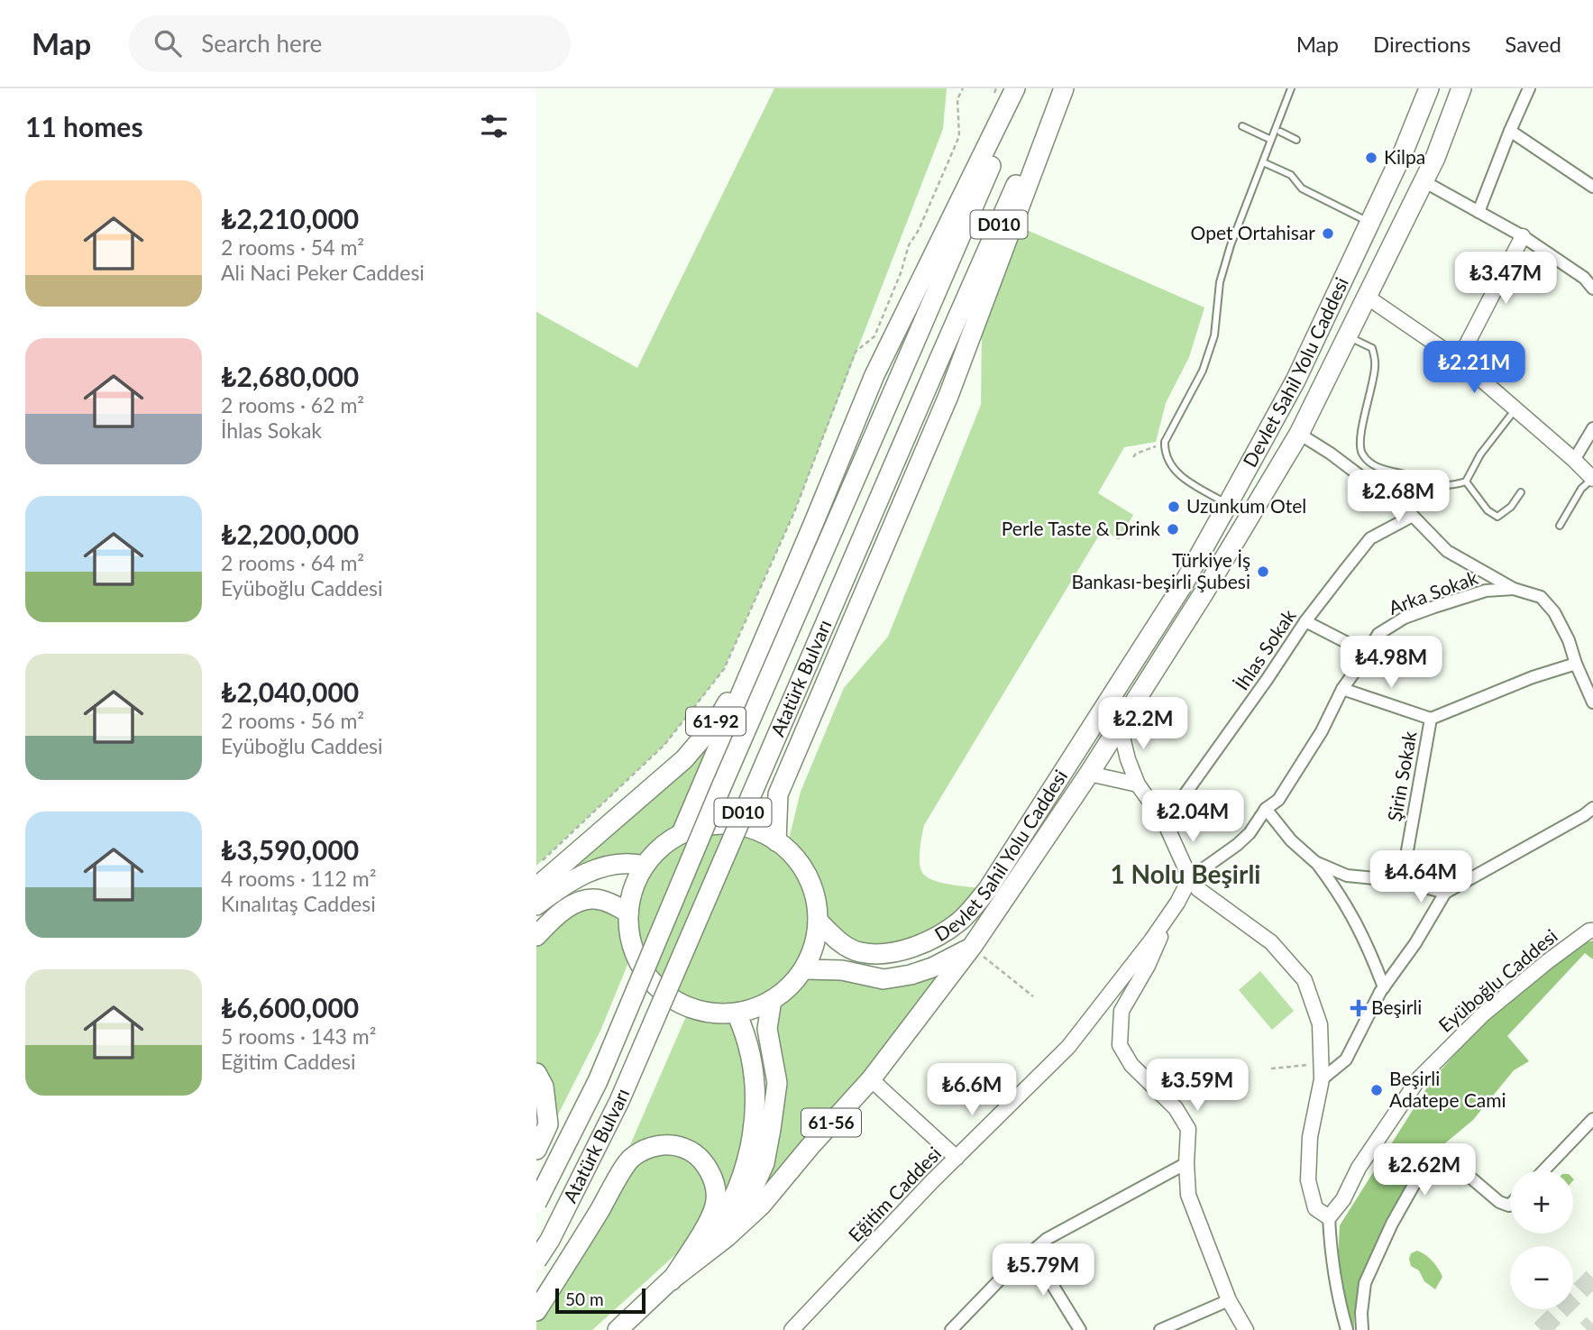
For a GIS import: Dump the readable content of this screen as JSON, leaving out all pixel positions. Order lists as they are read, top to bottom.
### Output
{
  "streets": {
    "main road": [
      "D010",
      "Devlet Sahil Yolu Caddesi",
      "Atatürk Bulvarı",
      "61-92",
      "61-56"
    ],
    "street": [
      "Arka Sokak",
      "İhlas Sokak",
      "Şirin Sokak",
      "Eyüboğlu Caddesi",
      "Eğitim Caddesi"
    ]
  },
  "crossings": [
    ["Devlet Sahil Yolu Caddesi", "61-56"],
    ["Arka Sokak", "Eğitim Caddesi"]
  ],
  "districts": ["1 Nolu Beşirli"],
  "places": {
    "other": [
      "Kilpa",
      "Opet Ortahisar",
      "Uzunkum Otel",
      "Perle Taste & Drink",
      "Türkiye İş Bankası-beşirli Şubesi",
      "Beşirli Adatepe Cami"
    ],
    "health": ["Beşirli"]
  },
  "scale_bar": "50 m",
  "page": {
    "header": "Map",
    "search": "Search here",
    "nav": ["Map", "Directions", "Saved"],
    "heading": "11 homes",
    "list": [
      {
        "name": "₺2,210,000",
        "note": "2 rooms · 54 m² · Ali Naci Peker Caddesi"
      },
      {
        "name": "₺2,680,000",
        "note": "2 rooms · 62 m² · İhlas Sokak"
      },
      {
        "name": "₺2,200,000",
        "note": "2 rooms · 64 m² · Eyüboğlu Caddesi"
      },
      {
        "name": "₺2,040,000",
        "note": "2 rooms · 56 m² · Eyüboğlu Caddesi"
      },
      {
        "name": "₺3,590,000",
        "note": "4 rooms · 112 m² · Kınalıtaş Caddesi"
      },
      {
        "name": "₺6,600,000",
        "note": "5 rooms · 143 m² · Eğitim Caddesi"
      }
    ],
    "price": [
      "₺3.47M",
      "₺2.21M",
      "₺2.68M",
      "₺4.98M",
      "₺2.2M",
      "₺2.04M",
      "₺4.64M",
      "₺3.59M",
      "₺6.6M",
      "₺2.62M",
      "₺5.79M"
    ],
    "map_buttons": ["+", "−"],
    "scale": "50 m"
  }
}
